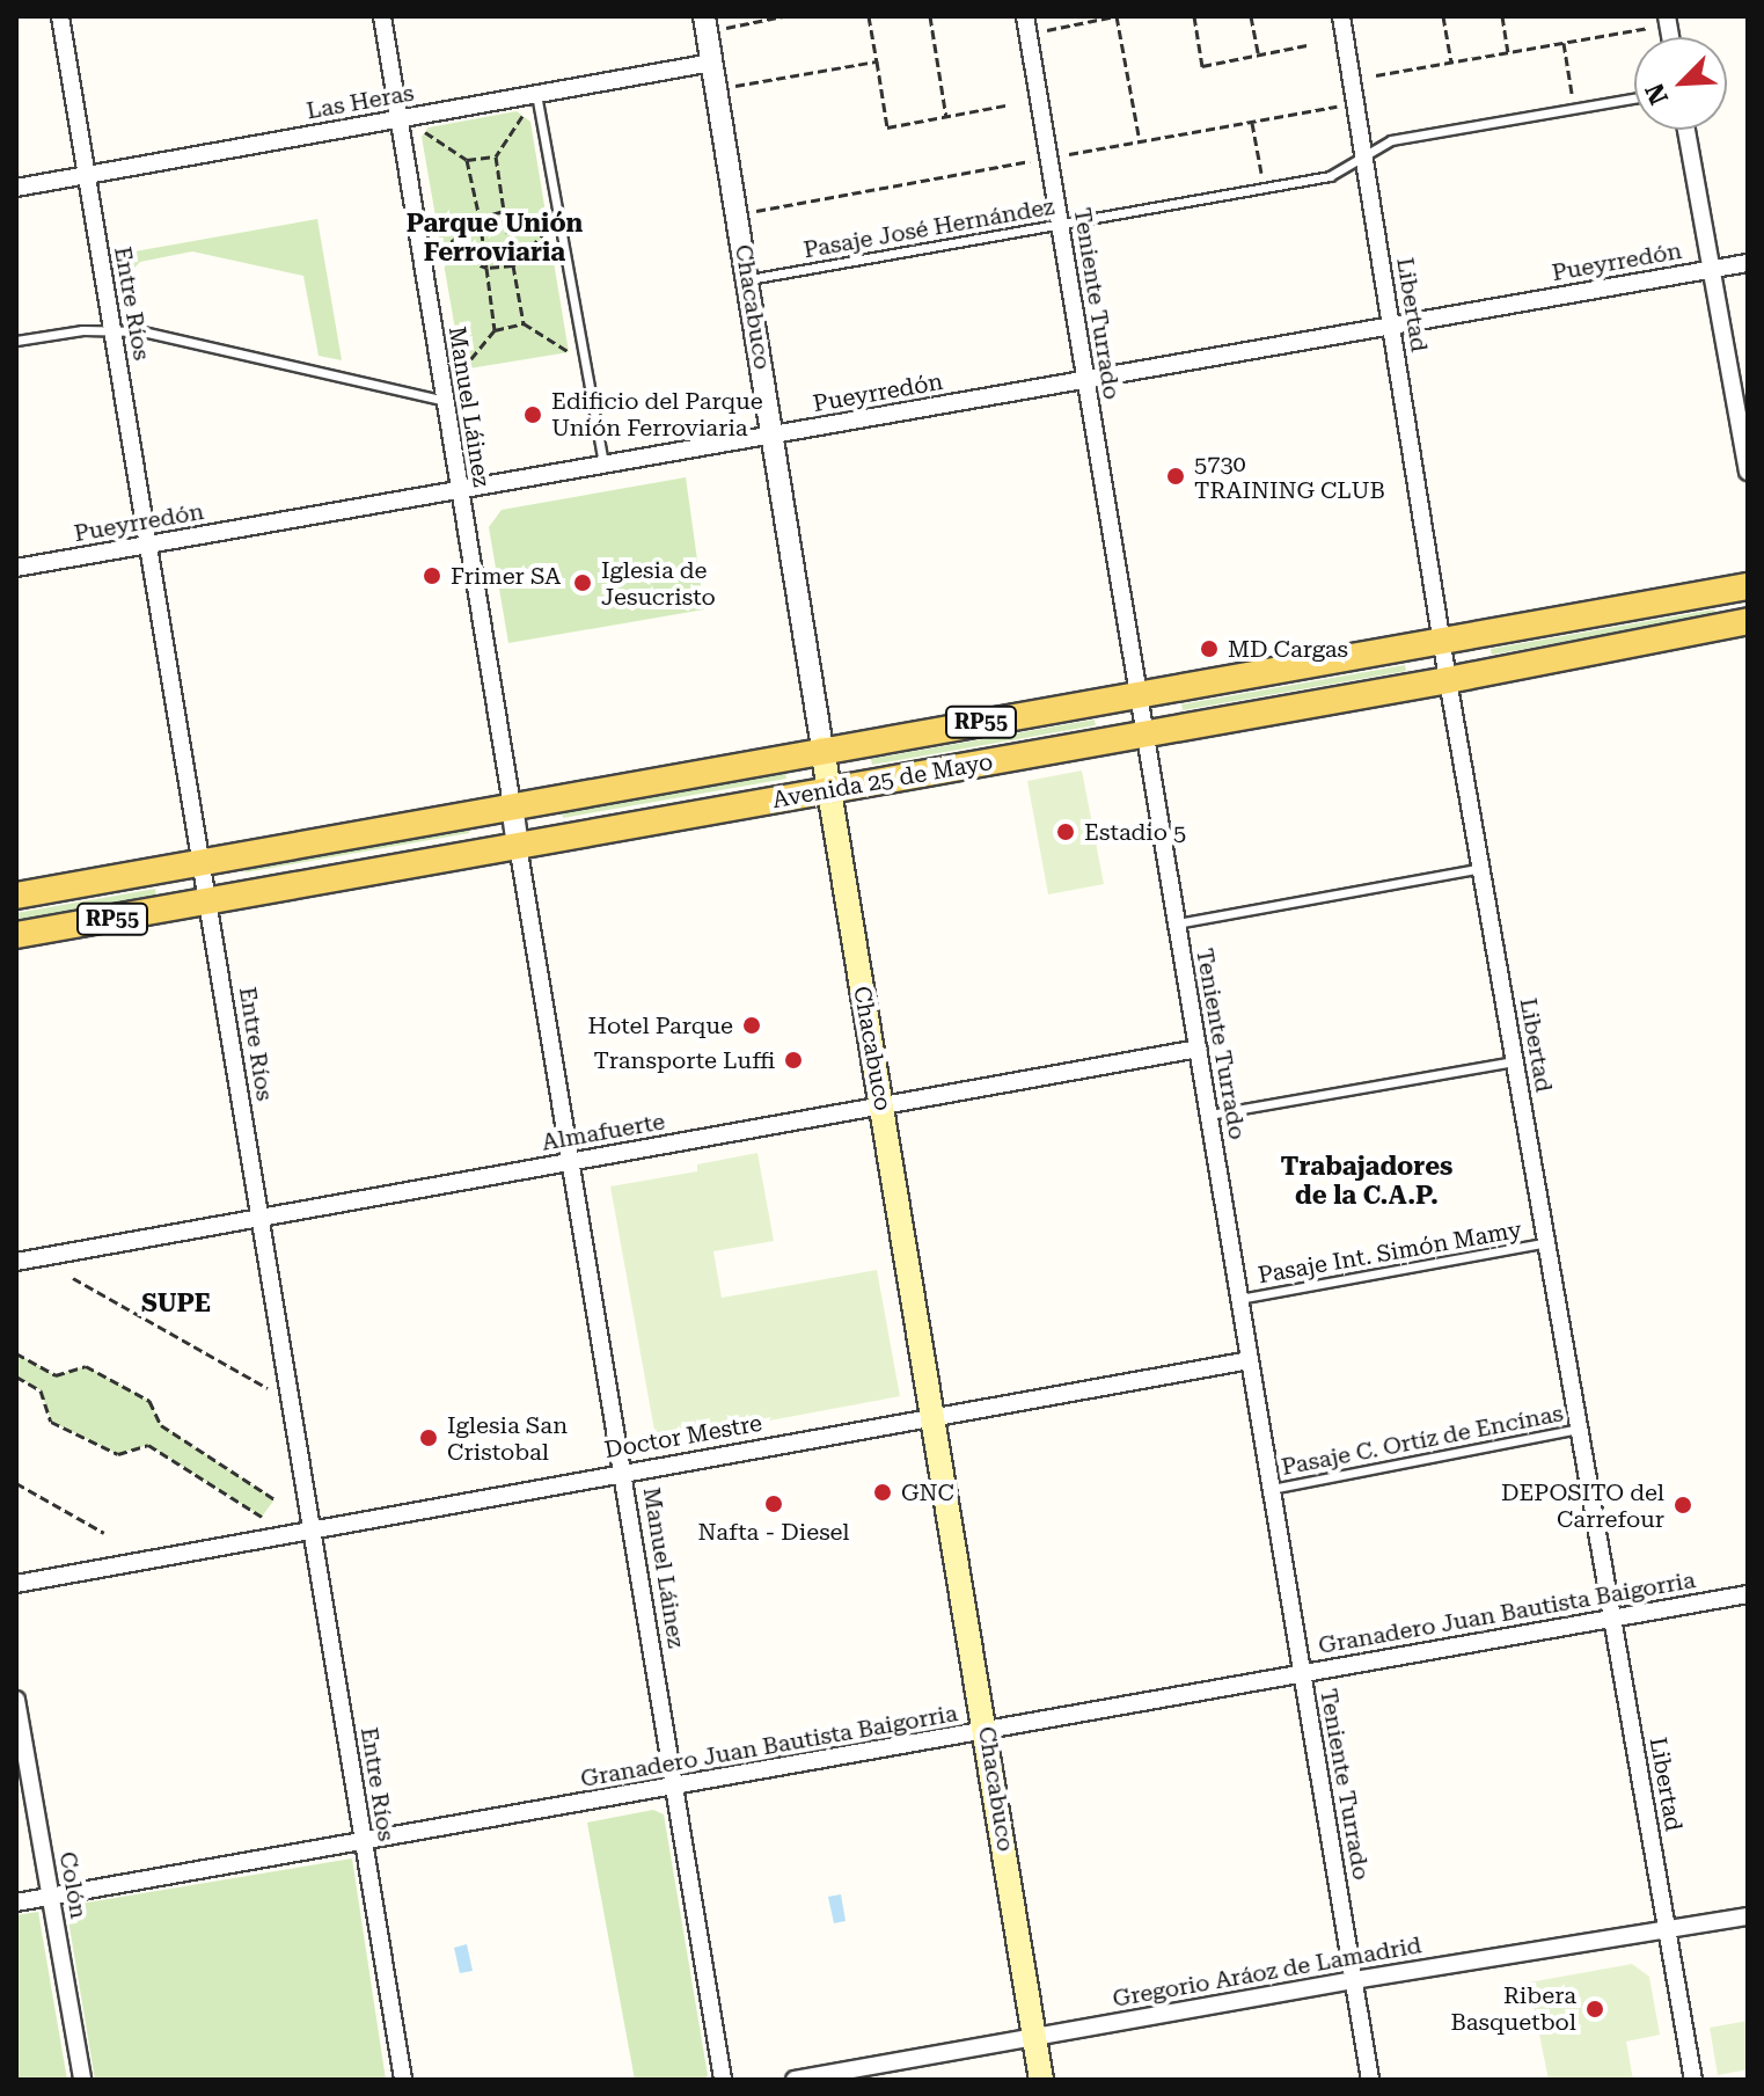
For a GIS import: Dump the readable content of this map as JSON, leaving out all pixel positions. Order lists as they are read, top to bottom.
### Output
{
  "streets": {
    "main road": ["Chacabuco", "RP55", "Avenida 25 de Mayo"],
    "street": [
      "Las Heras",
      "Pueyrredón",
      "Entre Ríos",
      "Teniente Turrado",
      "Libertad",
      "Manuel Láinez",
      "Almafuerte",
      "Doctor Mestre",
      "Granadero Juan Bautista Baigorria",
      "Colón",
      "Gregorio Aráoz de Lamadrid"
    ],
    "lane": ["Pasaje José Hernández", "Pasaje Int. Simón Mamy", "Pasaje C. Ortíz de Encínas"]
  },
  "crossings": [
    ["Las Heras", "Entre Ríos"],
    ["Las Heras", "Chacabuco"],
    ["Las Heras", "Manuel Láinez"],
    ["Pasaje José Hernández", "Teniente Turrado"],
    ["Pasaje José Hernández", "Libertad"],
    ["Pasaje José Hernández", "Chacabuco"],
    ["Pueyrredón", "Entre Ríos"],
    ["Pueyrredón", "Teniente Turrado"],
    ["Pueyrredón", "Libertad"],
    ["Pueyrredón", "Chacabuco"],
    ["Pueyrredón", "Manuel Láinez"],
    ["Entre Ríos", "Avenida 25 de Mayo"],
    ["Entre Ríos", "Almafuerte"],
    ["Entre Ríos", "Doctor Mestre"],
    ["Entre Ríos", "Granadero Juan Bautista Baigorria"],
    ["Teniente Turrado", "Avenida 25 de Mayo"],
    ["Teniente Turrado", "Almafuerte"],
    ["Teniente Turrado", "Pasaje Int. Simón Mamy"],
    ["Teniente Turrado", "Doctor Mestre"],
    ["Teniente Turrado", "Pasaje C. Ortíz de Encínas"],
    ["Teniente Turrado", "Granadero Juan Bautista Baigorria"],
    ["Teniente Turrado", "Gregorio Aráoz de Lamadrid"],
    ["Libertad", "Avenida 25 de Mayo"],
    ["Libertad", "Pasaje Int. Simón Mamy"],
    ["Libertad", "Pasaje C. Ortíz de Encínas"],
    ["Libertad", "Granadero Juan Bautista Baigorria"],
    ["Libertad", "Gregorio Aráoz de Lamadrid"],
    ["Chacabuco", "Avenida 25 de Mayo"],
    ["Chacabuco", "Almafuerte"],
    ["Chacabuco", "Doctor Mestre"],
    ["Chacabuco", "Granadero Juan Bautista Baigorria"],
    ["Chacabuco", "Gregorio Aráoz de Lamadrid"],
    ["Manuel Láinez", "Avenida 25 de Mayo"],
    ["Manuel Láinez", "Almafuerte"],
    ["Manuel Láinez", "Doctor Mestre"],
    ["Manuel Láinez", "Granadero Juan Bautista Baigorria"],
    ["Granadero Juan Bautista Baigorria", "Colón"]
  ],
  "districts": ["Parque Unión Ferroviaria", "Trabajadores de la C.A.P.", "SUPE"],
  "places": [
    "Edificio del Parque Unión Ferroviaria",
    "5730 TRAINING CLUB",
    "Frimer SA",
    "Iglesia de Jesucristo",
    "MD Cargas",
    "Estadio 5",
    "Hotel Parque",
    "Transporte Luffi",
    "Iglesia San Cristobal",
    "GNC",
    "Nafta - Diesel",
    "DEPOSITO del Carrefour",
    "Ribera Basquetbol"
  ],
  "north": "bottom left"
}
